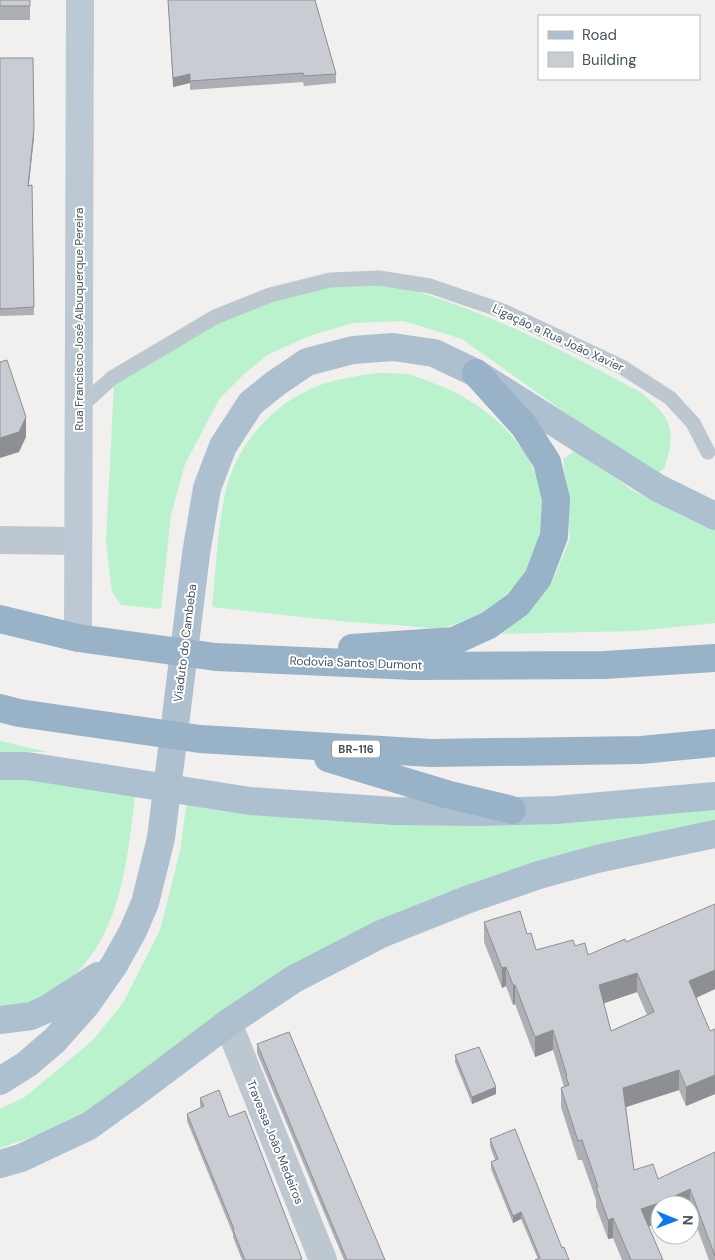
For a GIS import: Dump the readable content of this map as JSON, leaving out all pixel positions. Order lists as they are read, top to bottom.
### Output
{
  "streets": {
    "highway": ["Rodovia Santos Dumont", "BR-116"],
    "main road": ["Rua Francisco José Albuquerque Pereira", "Viaduto do Cambeba"],
    "street": ["Travessa João Medeiros"],
    "lane": ["Ligação a Rua João Xavier"]
  },
  "crossings": [
    ["Rua Francisco José Albuquerque Pereira", "Ligação a Rua João Xavier"],
    ["Rua Francisco José Albuquerque Pereira", "Rodovia Santos Dumont"]
  ],
  "legend": ["Road", "Building"],
  "north": "right"
}
